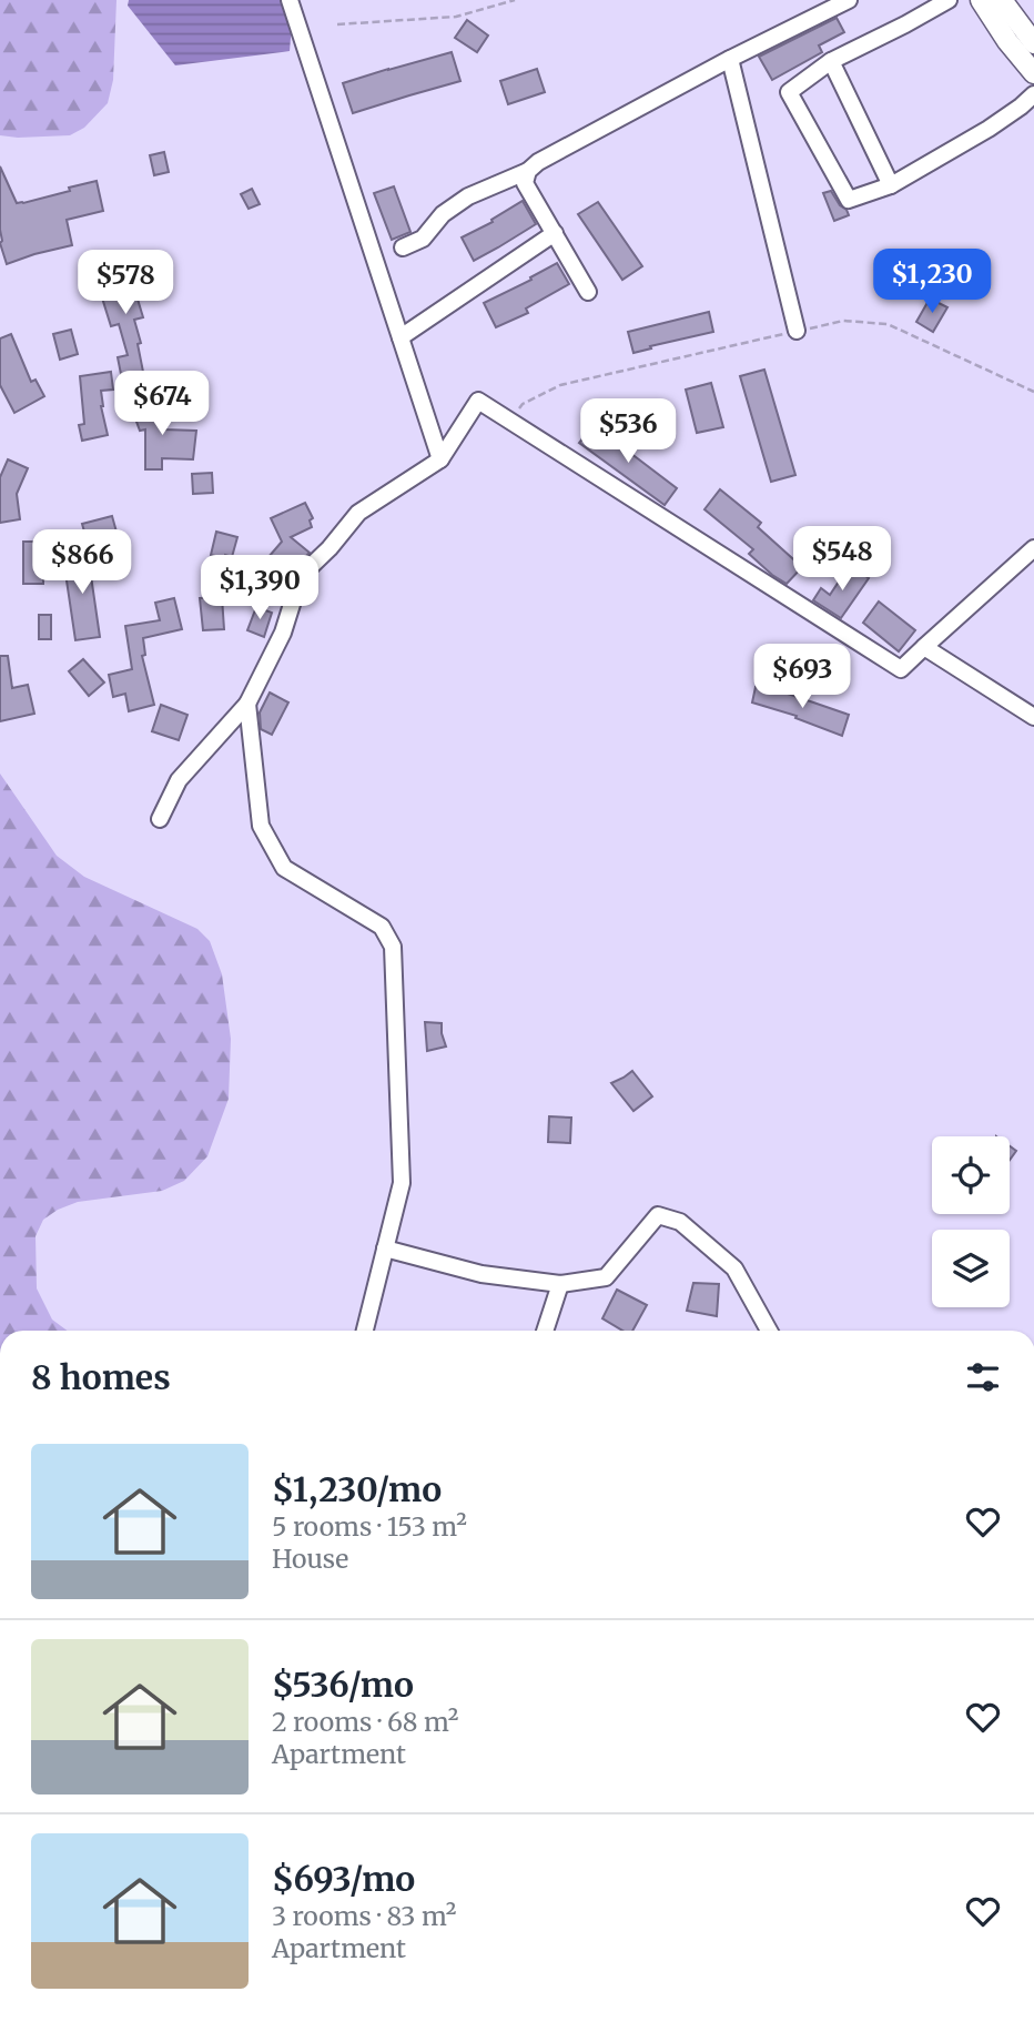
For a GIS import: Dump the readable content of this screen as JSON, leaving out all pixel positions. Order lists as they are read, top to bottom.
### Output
{
  "page": {
    "price": [
      "$1,230",
      "$578",
      "$674",
      "$536",
      "$548",
      "$866",
      "$1,390",
      "$693"
    ],
    "heading": "8 homes",
    "list": [
      {
        "name": "$1,230/mo",
        "note": "5 rooms · 153 m² · House"
      },
      {
        "name": "$536/mo",
        "note": "2 rooms · 68 m² · Apartment"
      },
      {
        "name": "$693/mo",
        "note": "3 rooms · 83 m² · Apartment"
      }
    ]
  }
}
